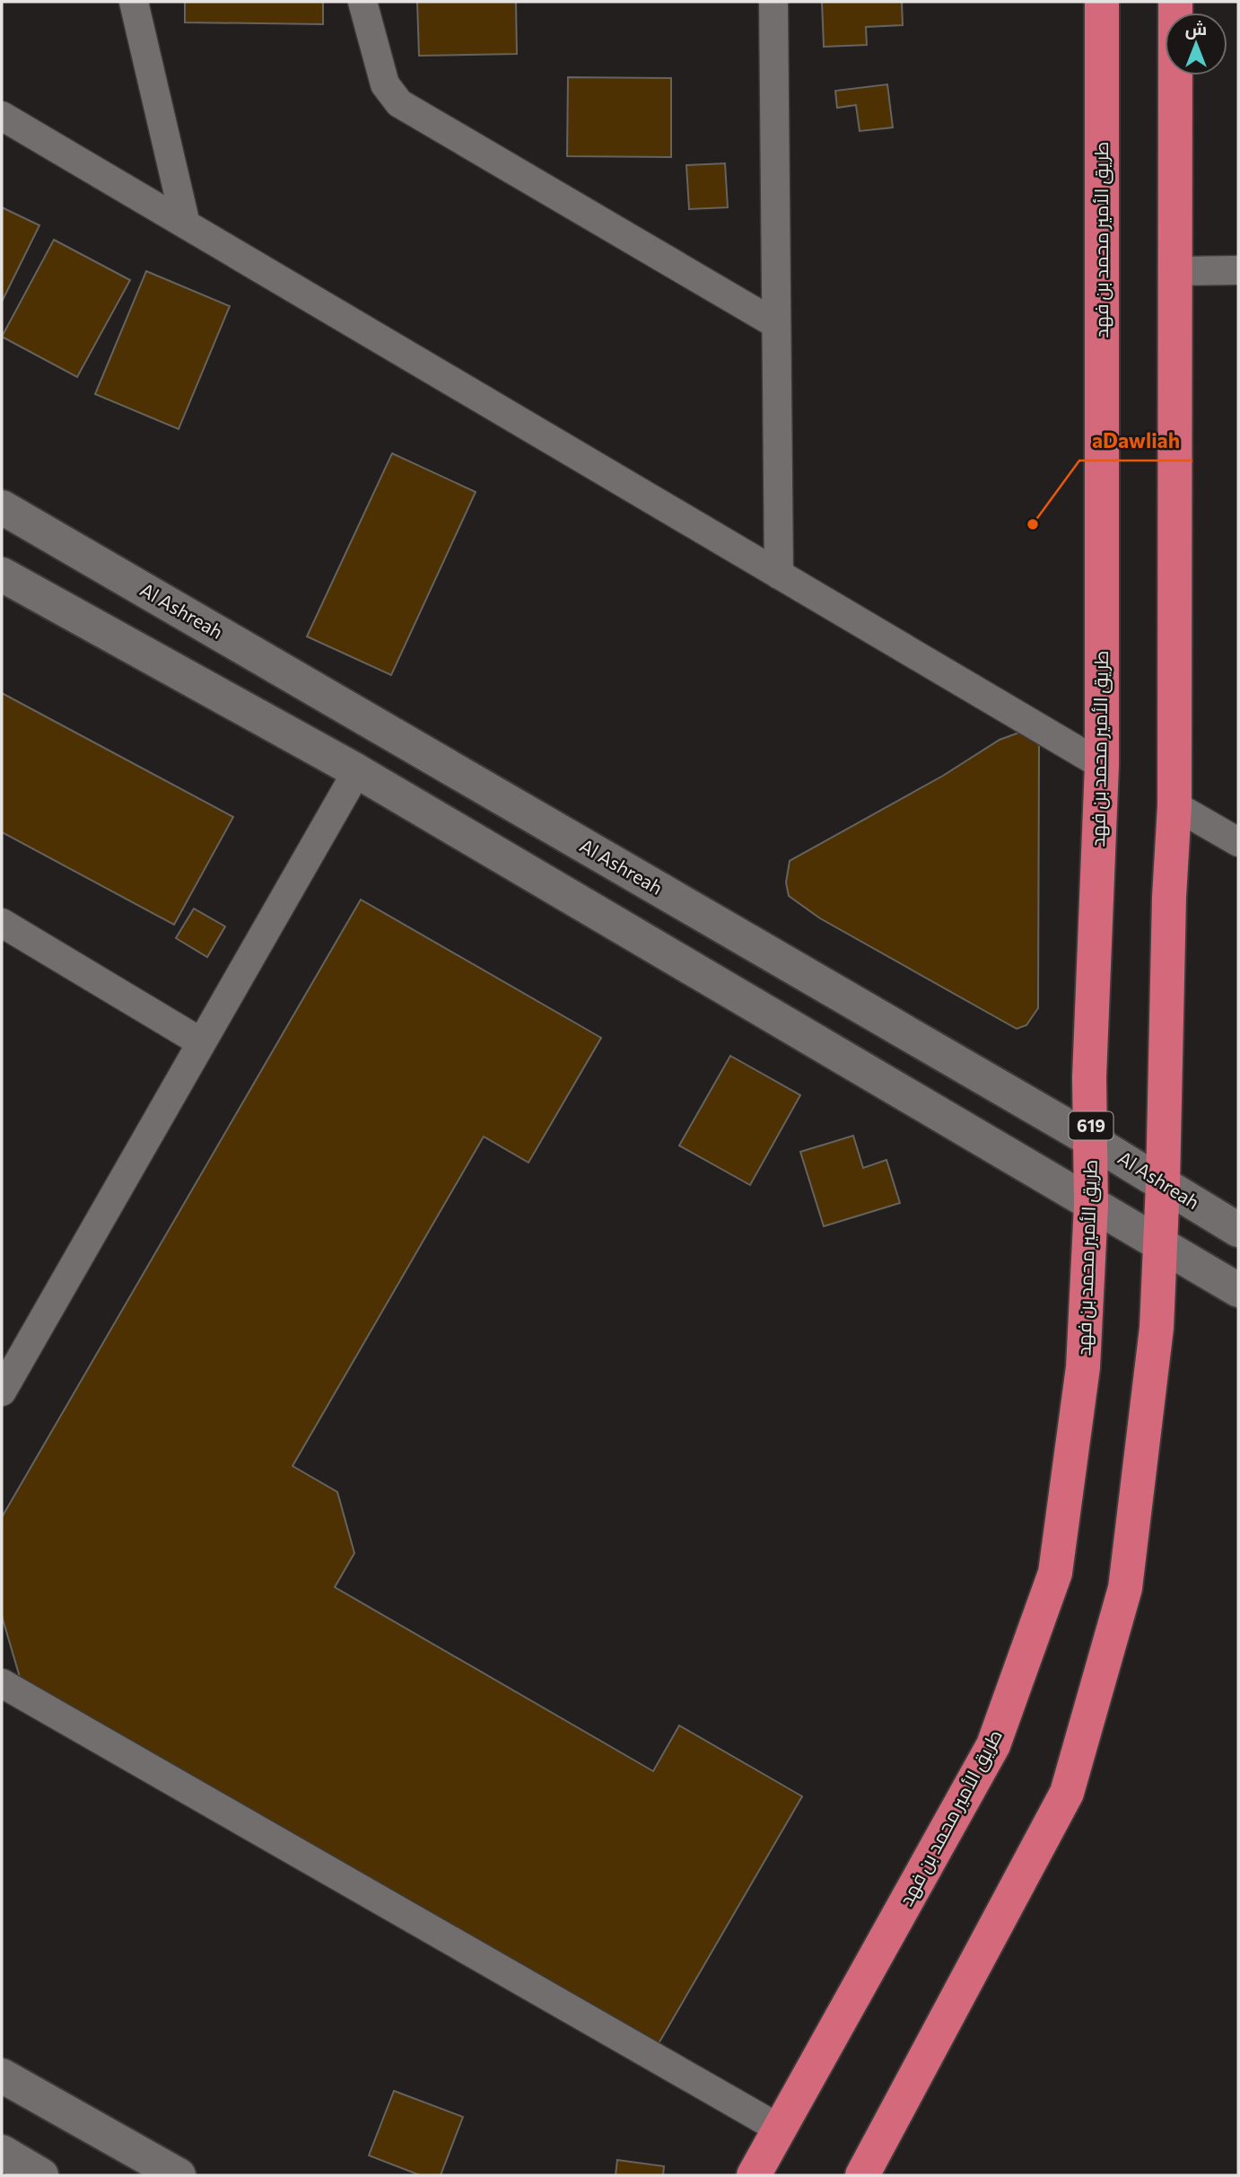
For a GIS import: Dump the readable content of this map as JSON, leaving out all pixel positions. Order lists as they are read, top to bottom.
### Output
{
  "streets": {
    "highway": ["طريق الأمير محمد بن فهد", "619"],
    "street": ["Al Ashreah"]
  },
  "crossings": [
    ["طريق الأمير محمد بن فهد", "Al Ashreah"]
  ],
  "places": ["aDawliah"],
  "north": "top"
}
